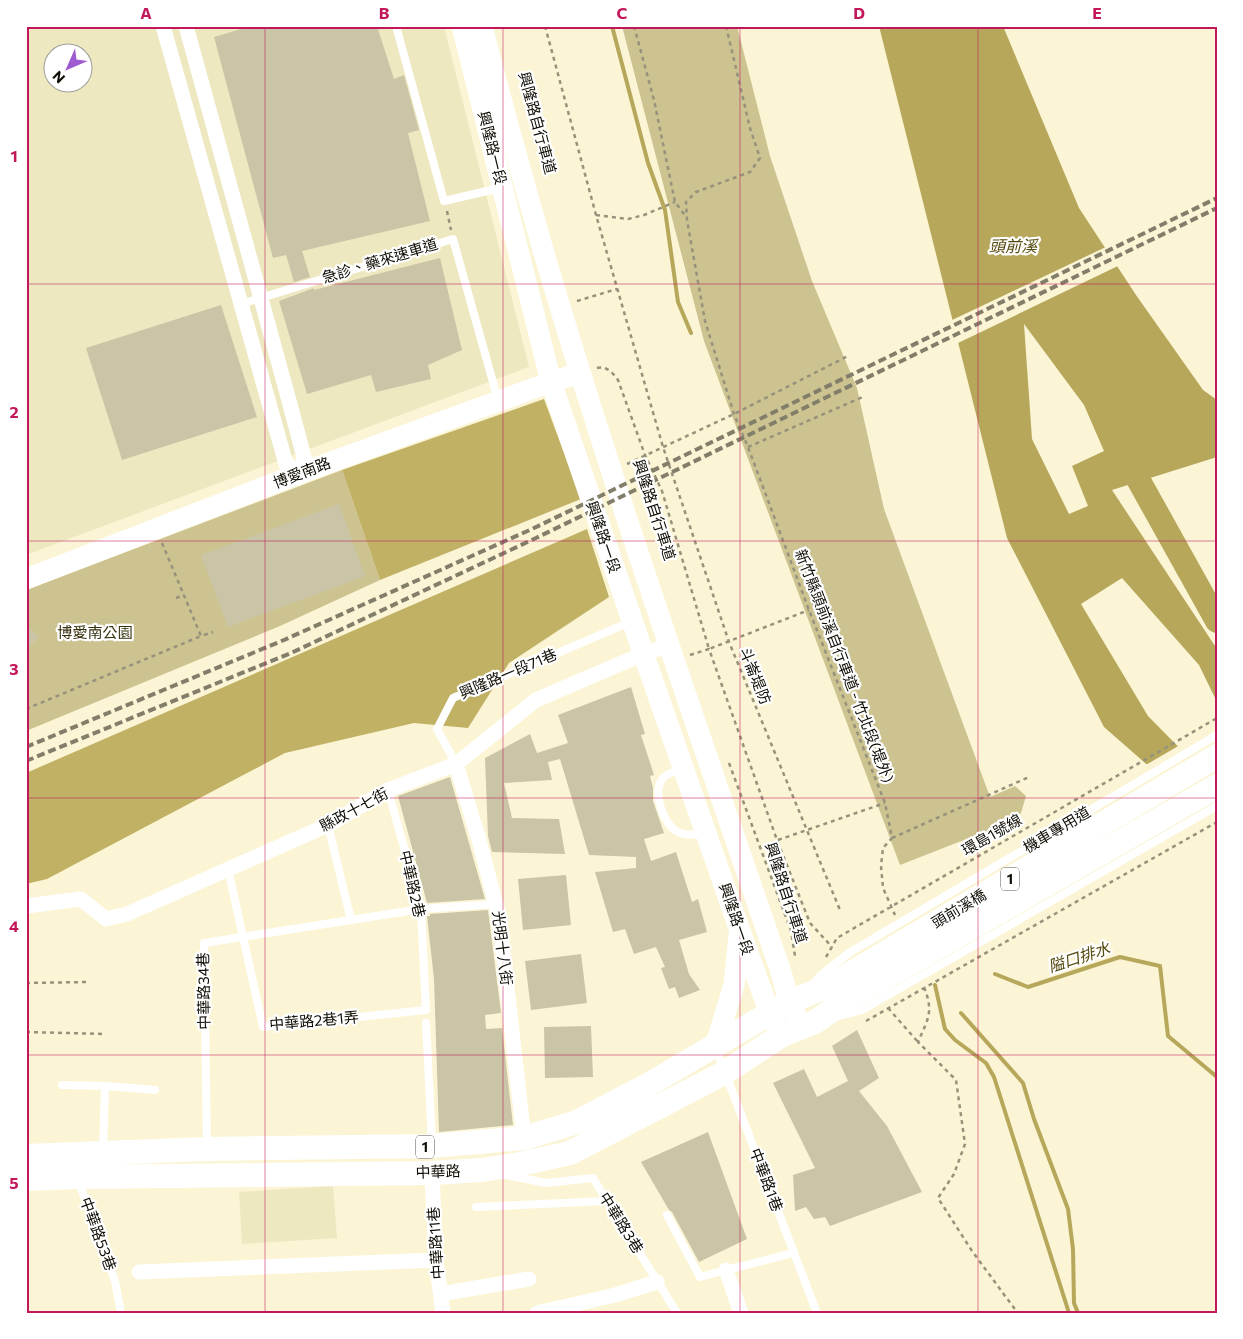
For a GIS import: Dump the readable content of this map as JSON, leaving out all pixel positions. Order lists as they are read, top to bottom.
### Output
{
  "streets": {
    "main road": ["1", "頭前溪橋", "中華路"],
    "street": [
      "興隆路一段",
      "博愛南路",
      "縣政十七街",
      "光明十八街",
      "中華路11巷"
    ],
    "lane": [
      "急診、藥來速車道",
      "興隆路一段71巷",
      "機車專用道",
      "中華路2巷",
      "中華路34巷",
      "中華路2巷1弄",
      "中華路1巷",
      "中華路3巷",
      "中華路53巷"
    ],
    "path": [
      "興隆路自行車道",
      "新竹縣頭前溪自行車道 - 竹北段(堤外)",
      "斗崙堤防",
      "環島1號線"
    ]
  },
  "crossings": [
    ["興隆路一段", "博愛南路"],
    ["興隆路一段", "興隆路一段71巷"],
    ["興隆路一段", "縣政十七街"],
    ["興隆路一段", "機車專用道"],
    ["興隆路一段", "1"],
    ["興隆路一段", "頭前溪橋"],
    ["興隆路一段", "中華路"],
    ["急診、藥來速車道", "博愛南路"],
    ["興隆路一段71巷", "縣政十七街"],
    ["興隆路一段71巷", "光明十八街"],
    ["縣政十七街", "中華路2巷"],
    ["縣政十七街", "光明十八街"],
    ["機車專用道", "頭前溪橋"],
    ["機車專用道", "中華路"],
    ["1", "頭前溪橋"],
    ["1", "中華路"],
    ["中華路2巷", "中華路2巷1弄"],
    ["頭前溪橋", "中華路"],
    ["光明十八街", "中華路"],
    ["中華路34巷", "中華路2巷1弄"],
    ["中華路34巷", "中華路"],
    ["中華路", "中華路1巷"],
    ["中華路", "中華路3巷"],
    ["中華路", "中華路53巷"],
    ["中華路", "中華路11巷"]
  ],
  "water": ["頭前溪", "隘口排水"],
  "parks": ["博愛南公園"],
  "north": "bottom left",
  "grid": {
    "columns": [
      "A",
      "B",
      "C",
      "D",
      "E"
    ],
    "rows": [
      "1",
      "2",
      "3",
      "4",
      "5"
    ]
  }
}
